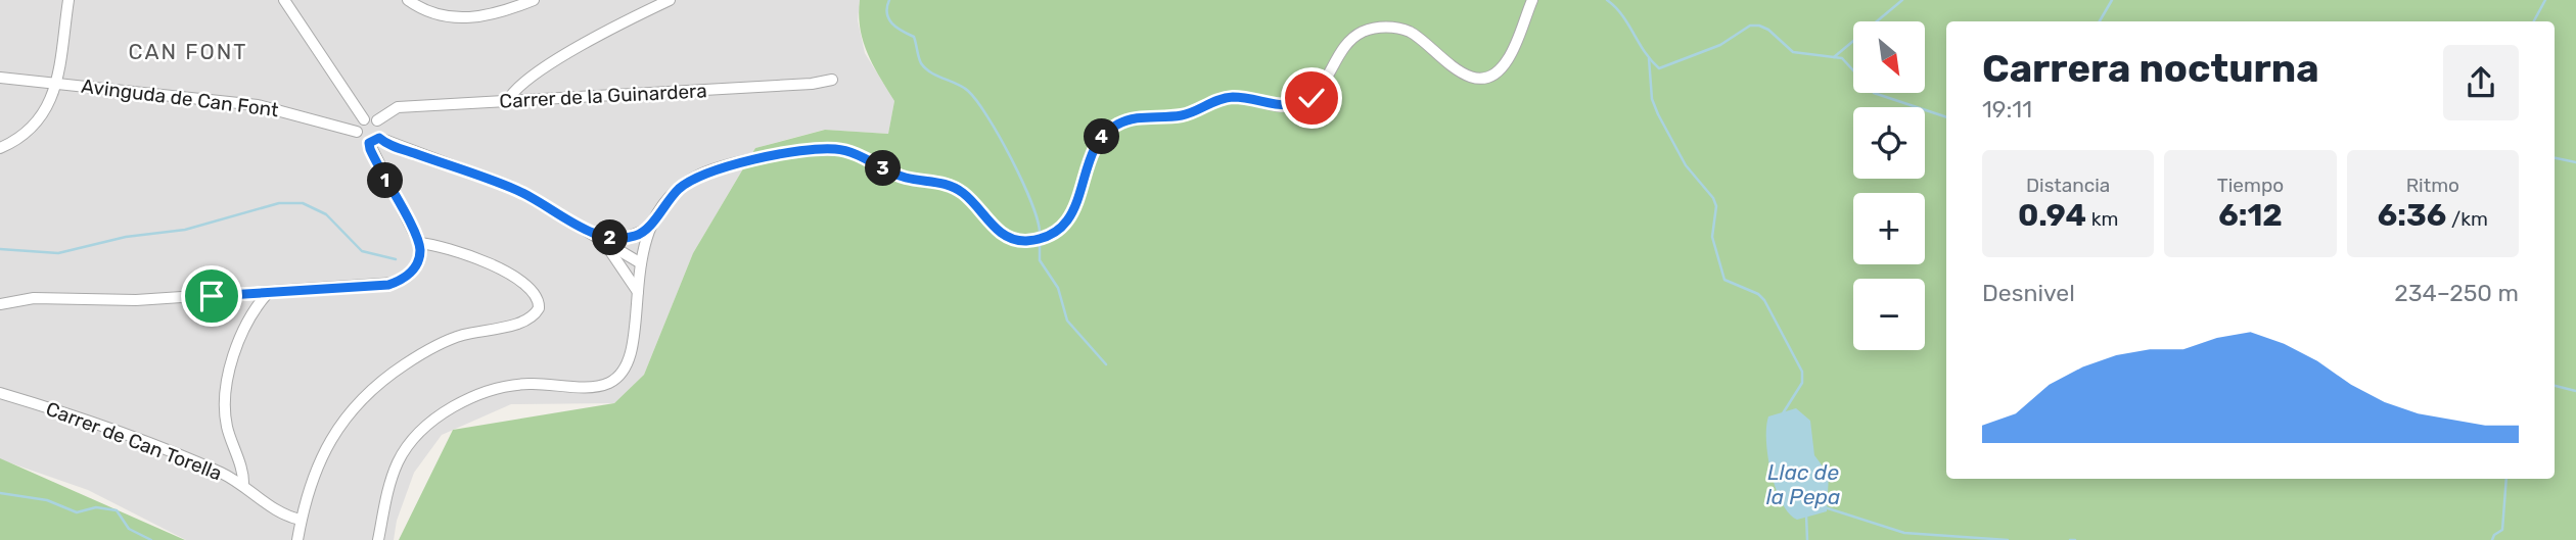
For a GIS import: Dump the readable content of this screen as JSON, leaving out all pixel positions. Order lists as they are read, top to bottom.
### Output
{
  "streets": {
    "street": ["Carrer de la Guinardera", "Avinguda de Can Font", "Carrer de Can Torella"]
  },
  "crossings": [
    ["Carrer de la Guinardera", "Avinguda de Can Font"]
  ],
  "districts": ["CAN FONT"],
  "water": ["Llac de la Pepa"],
  "north": "bottom right",
  "page": {
    "map_buttons": ["+", "−"],
    "heading": ["Carrera nocturna", "19:11"],
    "pins": [
      "4",
      "3",
      "1",
      "2"
    ],
    "stats": [
      ["Distancia", "0.94 km"],
      ["Tiempo", "6:12"],
      ["Ritmo", "6:36 /km"]
    ],
    "chart": ["Desnivel", "234–250 m"]
  }
}
